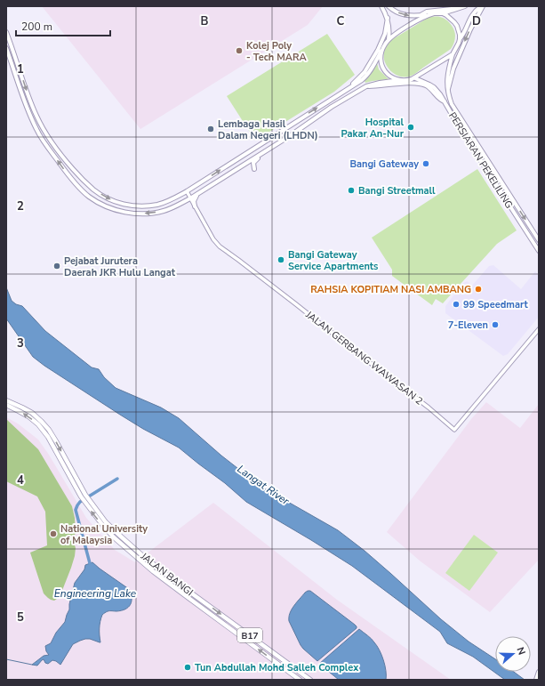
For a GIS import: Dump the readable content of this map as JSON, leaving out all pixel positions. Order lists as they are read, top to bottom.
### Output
{
  "streets": {
    "main road": ["PERSIARAN PEKELILING", "JALAN BANGI", "B17"],
    "street": ["JALAN GERBANG WAWASAN 2"]
  },
  "water": ["Langat River", "Engineering Lake"],
  "places": [
    "Kolej Poly - Tech MARA",
    "Hospital Pakar An-Nur",
    "Lembaga Hasil Dalam Negeri (LHDN)",
    "Bangi Gateway",
    "Bangi Streetmall",
    "Bangi Gateway Service Apartments",
    "Pejabat Jurutera Daerah JKR Hulu Langat",
    "RAHSIA KOPITIAM NASI AMBANG",
    "99 Speedmart",
    "7-Eleven",
    "National University of Malaysia",
    "Tun Abdullah Mohd Salleh Complex"
  ],
  "scale_bar": "200 m",
  "north": "right",
  "grid": {
    "columns": ["B", "C", "D"],
    "rows": [
      "1",
      "2",
      "3",
      "4",
      "5"
    ]
  }
}
